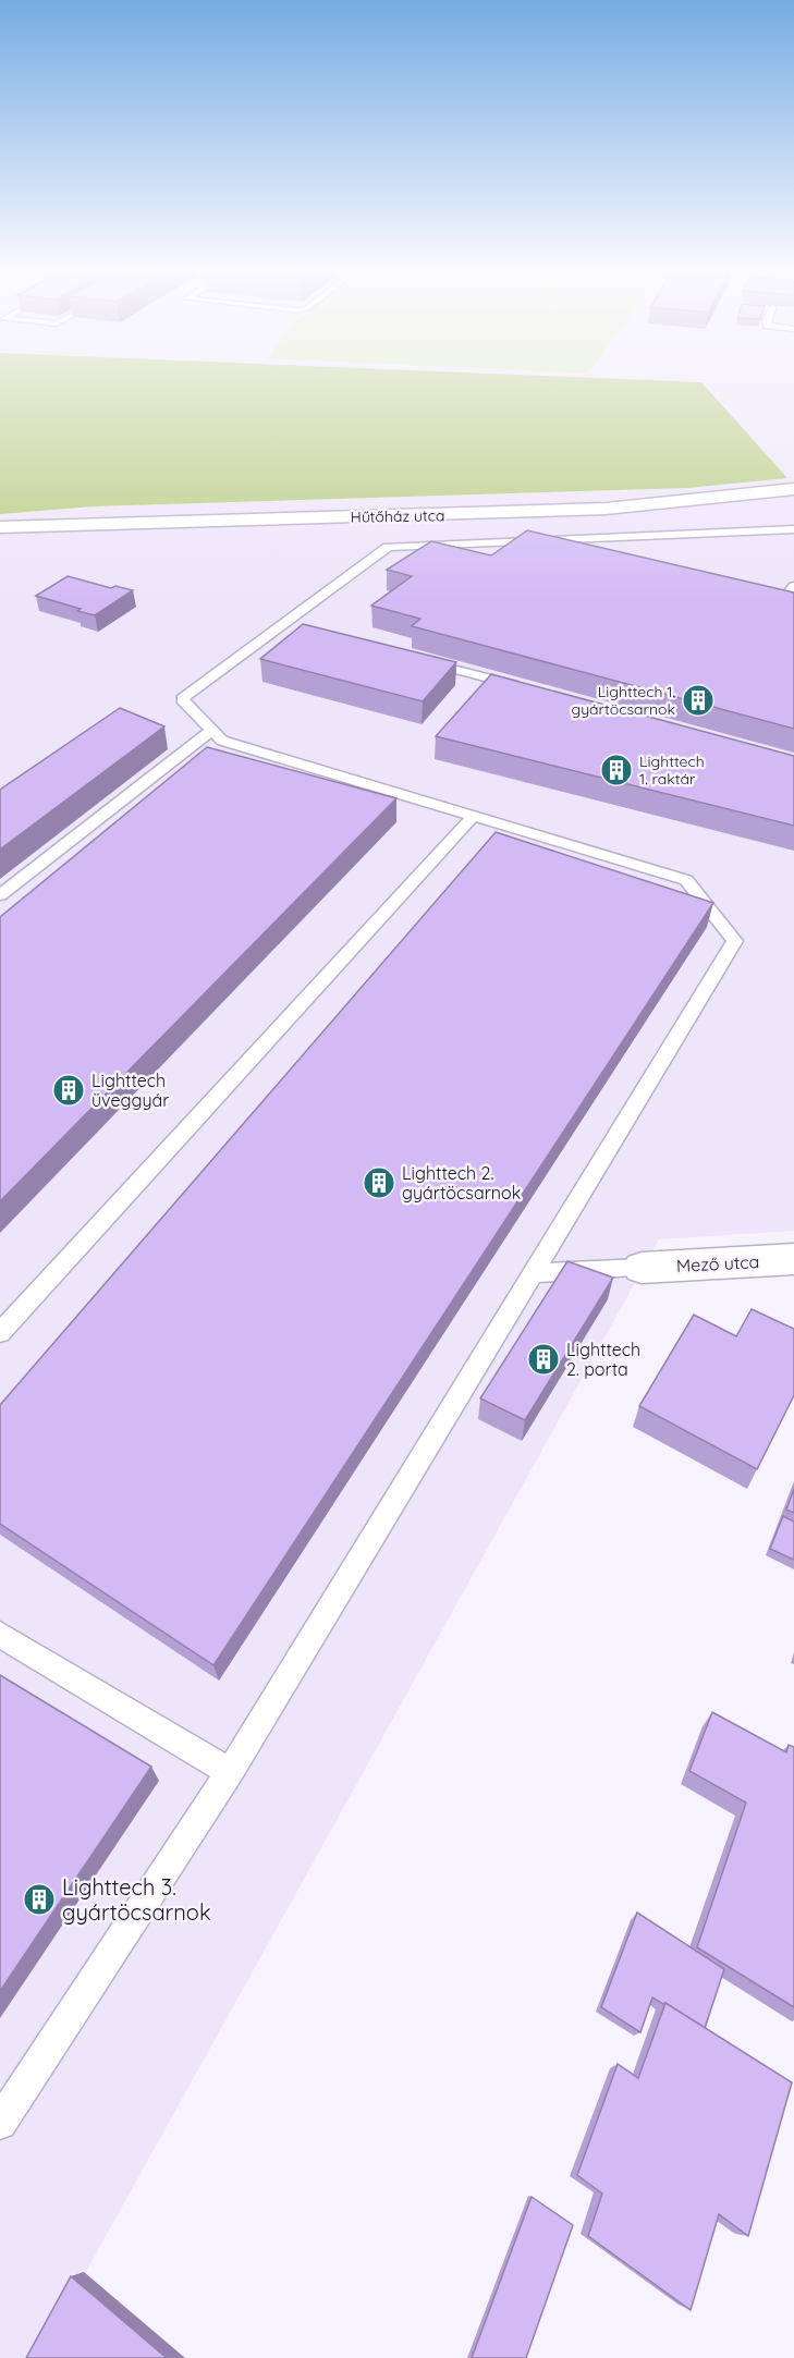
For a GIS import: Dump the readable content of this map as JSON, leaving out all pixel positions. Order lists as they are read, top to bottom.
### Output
{
  "streets": {
    "street": ["Hűtőház utca", "Mező utca"]
  },
  "places": {
    "building": [
      "Lighttech 1. gyártöcsarnok",
      "Lighttech 1. raktár",
      "Lighttech üveggyár",
      "Lighttech 2. gyártöcsarnok",
      "Lighttech 2. porta",
      "Lighttech 3. gyártöcsarnok"
    ]
  }
}
